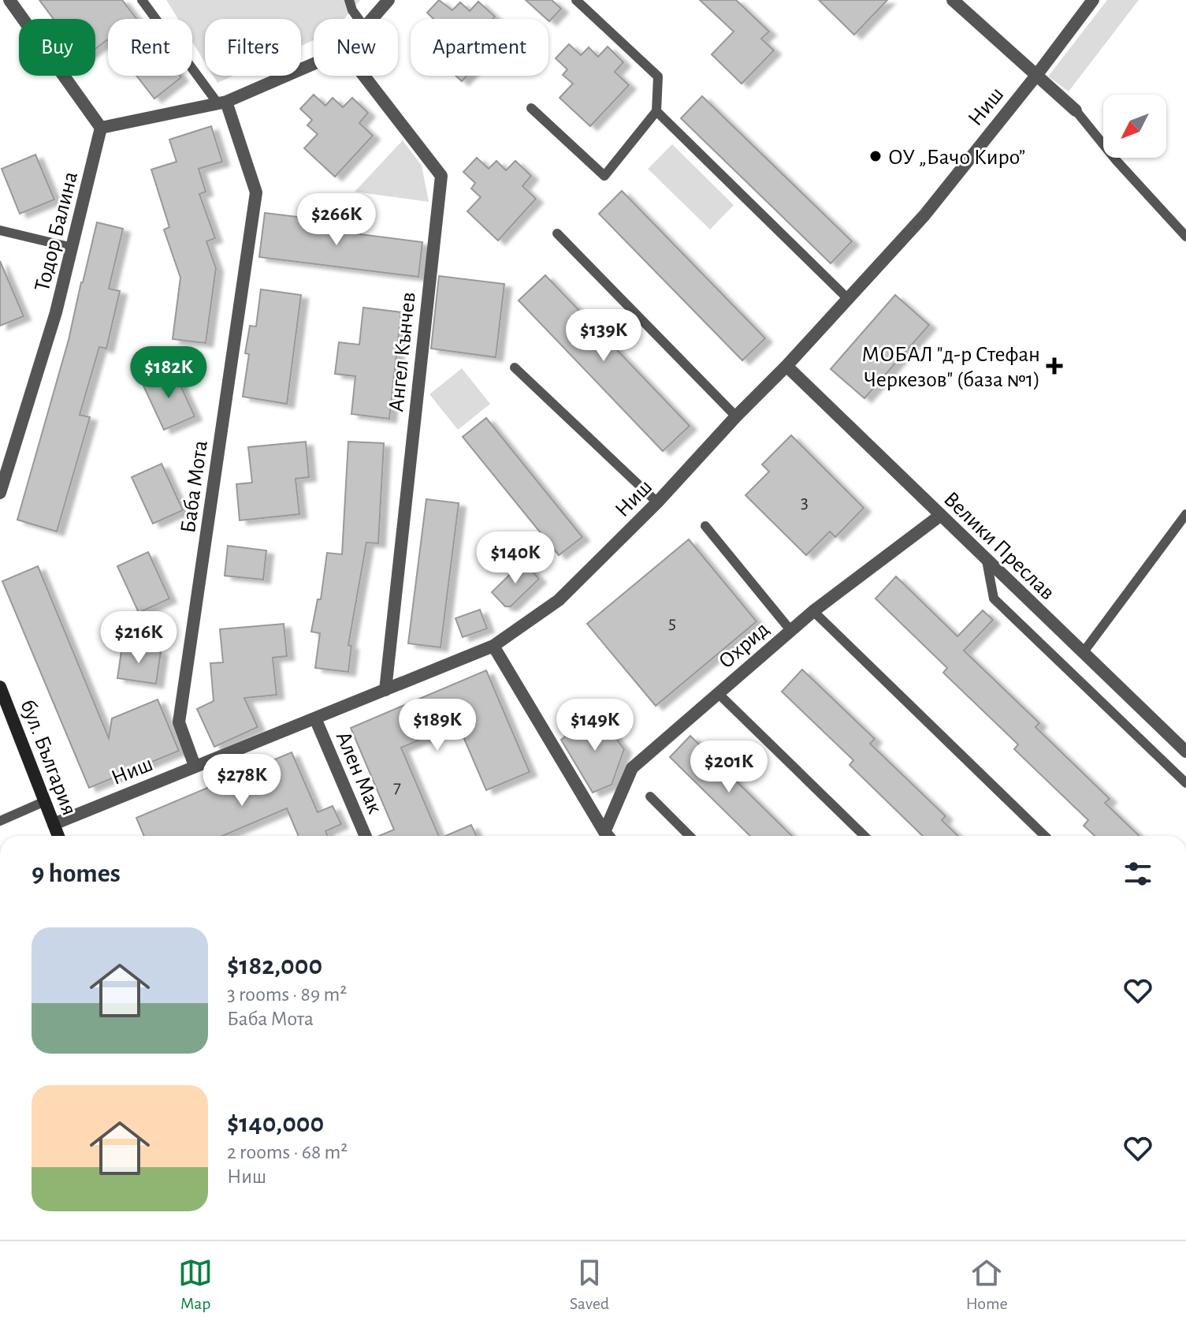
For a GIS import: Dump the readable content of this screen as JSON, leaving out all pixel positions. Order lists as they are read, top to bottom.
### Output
{
  "streets": {
    "main road": ["бул. България"],
    "street": [
      "Ниш",
      "Тодор Балина",
      "Ангел Кънчев",
      "Баба Мота",
      "Велики Преслав",
      "Охрид",
      "Ален Мак"
    ]
  },
  "crossings": [
    ["Ниш", "Ангел Кънчев"],
    ["Ниш", "Баба Мота"],
    ["Ниш", "Велики Преслав"],
    ["Ниш", "бул. България"],
    ["Ниш", "Ален Мак"],
    ["Велики Преслав", "Охрид"]
  ],
  "places": {
    "other": ["ОУ „Бачо Киро”"],
    "health": ["МОБАЛ \"д-р Стефан Черкезов\" (база №1)"]
  },
  "house_numbers": ["3", "5", "7"],
  "north": "bottom left",
  "page": {
    "chip": [
      "Buy",
      "Rent",
      "Filters",
      "New",
      "Apartment"
    ],
    "price": [
      "$266K",
      "$139K",
      "$182K",
      "$140K",
      "$216K",
      "$189K",
      "$149K",
      "$201K",
      "$278K"
    ],
    "heading": "9 homes",
    "list": [
      {
        "name": "$182,000",
        "note": "3 rooms · 89 m² · Баба Мота"
      },
      {
        "name": "$140,000",
        "note": "2 rooms · 68 m² · Ниш"
      }
    ],
    "tabs": ["Map", "Saved", "Home"]
  }
}
